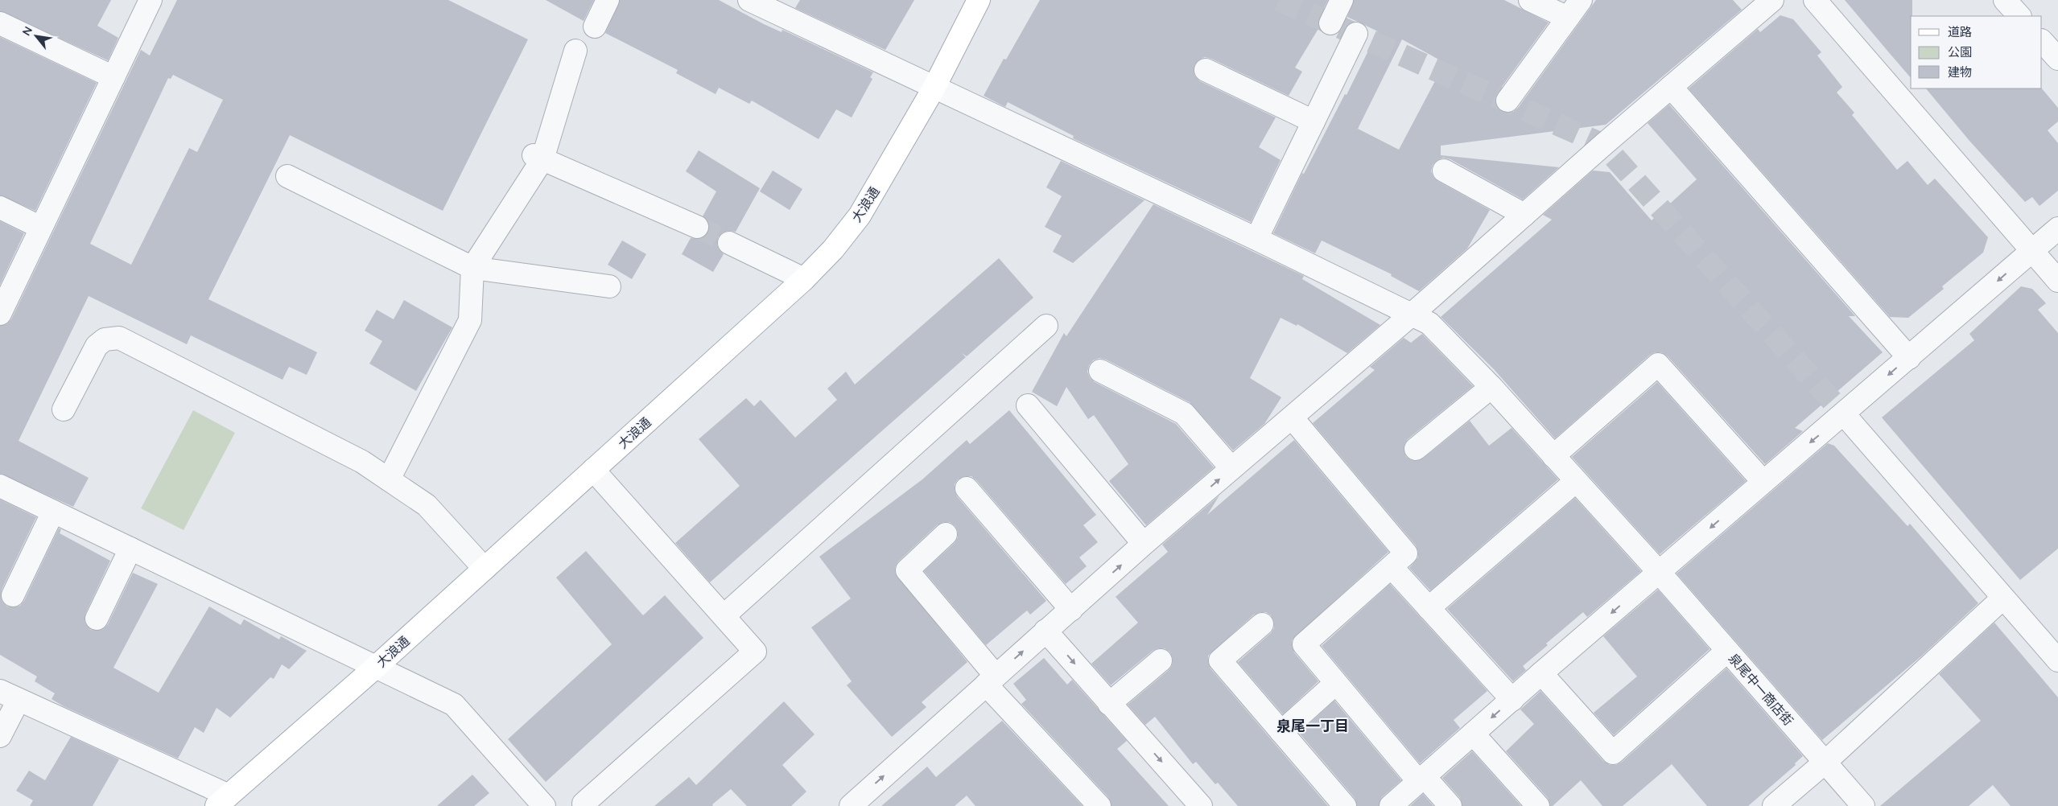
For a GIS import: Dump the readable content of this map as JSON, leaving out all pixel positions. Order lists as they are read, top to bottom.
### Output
{
  "streets": {
    "main road": ["大浪通"],
    "street": ["泉尾中一商店街"]
  },
  "crossings": [
    ["大浪通", "泉尾中一商店街"]
  ],
  "districts": ["泉尾一丁目"],
  "legend": ["道路", "公園", "建物"],
  "north": "top left"
}
